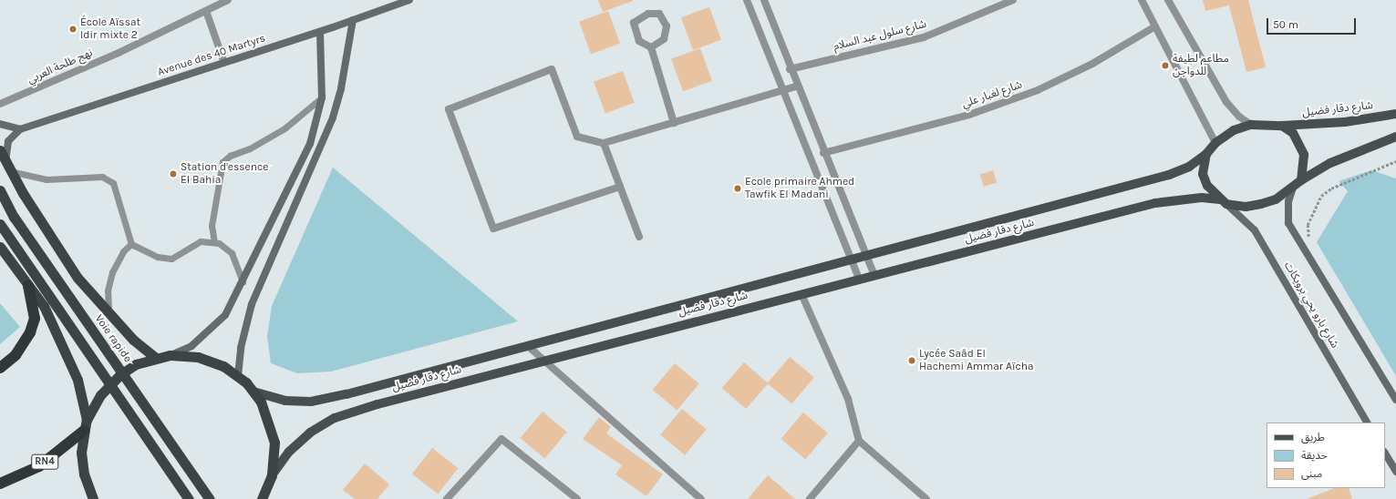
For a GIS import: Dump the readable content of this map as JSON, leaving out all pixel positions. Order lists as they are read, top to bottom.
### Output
{
  "streets": {
    "highway": ["Voie rapide", "RN4"],
    "main road": ["Avenue des 40 Martyrs", "شارع دقار فضيل", "شارع بارو يحي برويكات"],
    "street": ["شارع سلول عبد السلام", "نهج طلحة العربي", "شارع لغبار علي"]
  },
  "crossings": [
    ["شارع دقار فضيل", "شارع بارو يحي برويكات"]
  ],
  "places": [
    "École Aïssat Idir mixte 2",
    "مطاعم لطيفة للدواجن",
    "Station d'essence El Bahia",
    "Ecole primaire Ahmed Tawfik El Madani",
    "Lycée Saâd El Hachemi Ammar Aïcha"
  ],
  "legend": ["طريق", "حديقة", "مبنى"],
  "scale_bar": "50 m"
}
